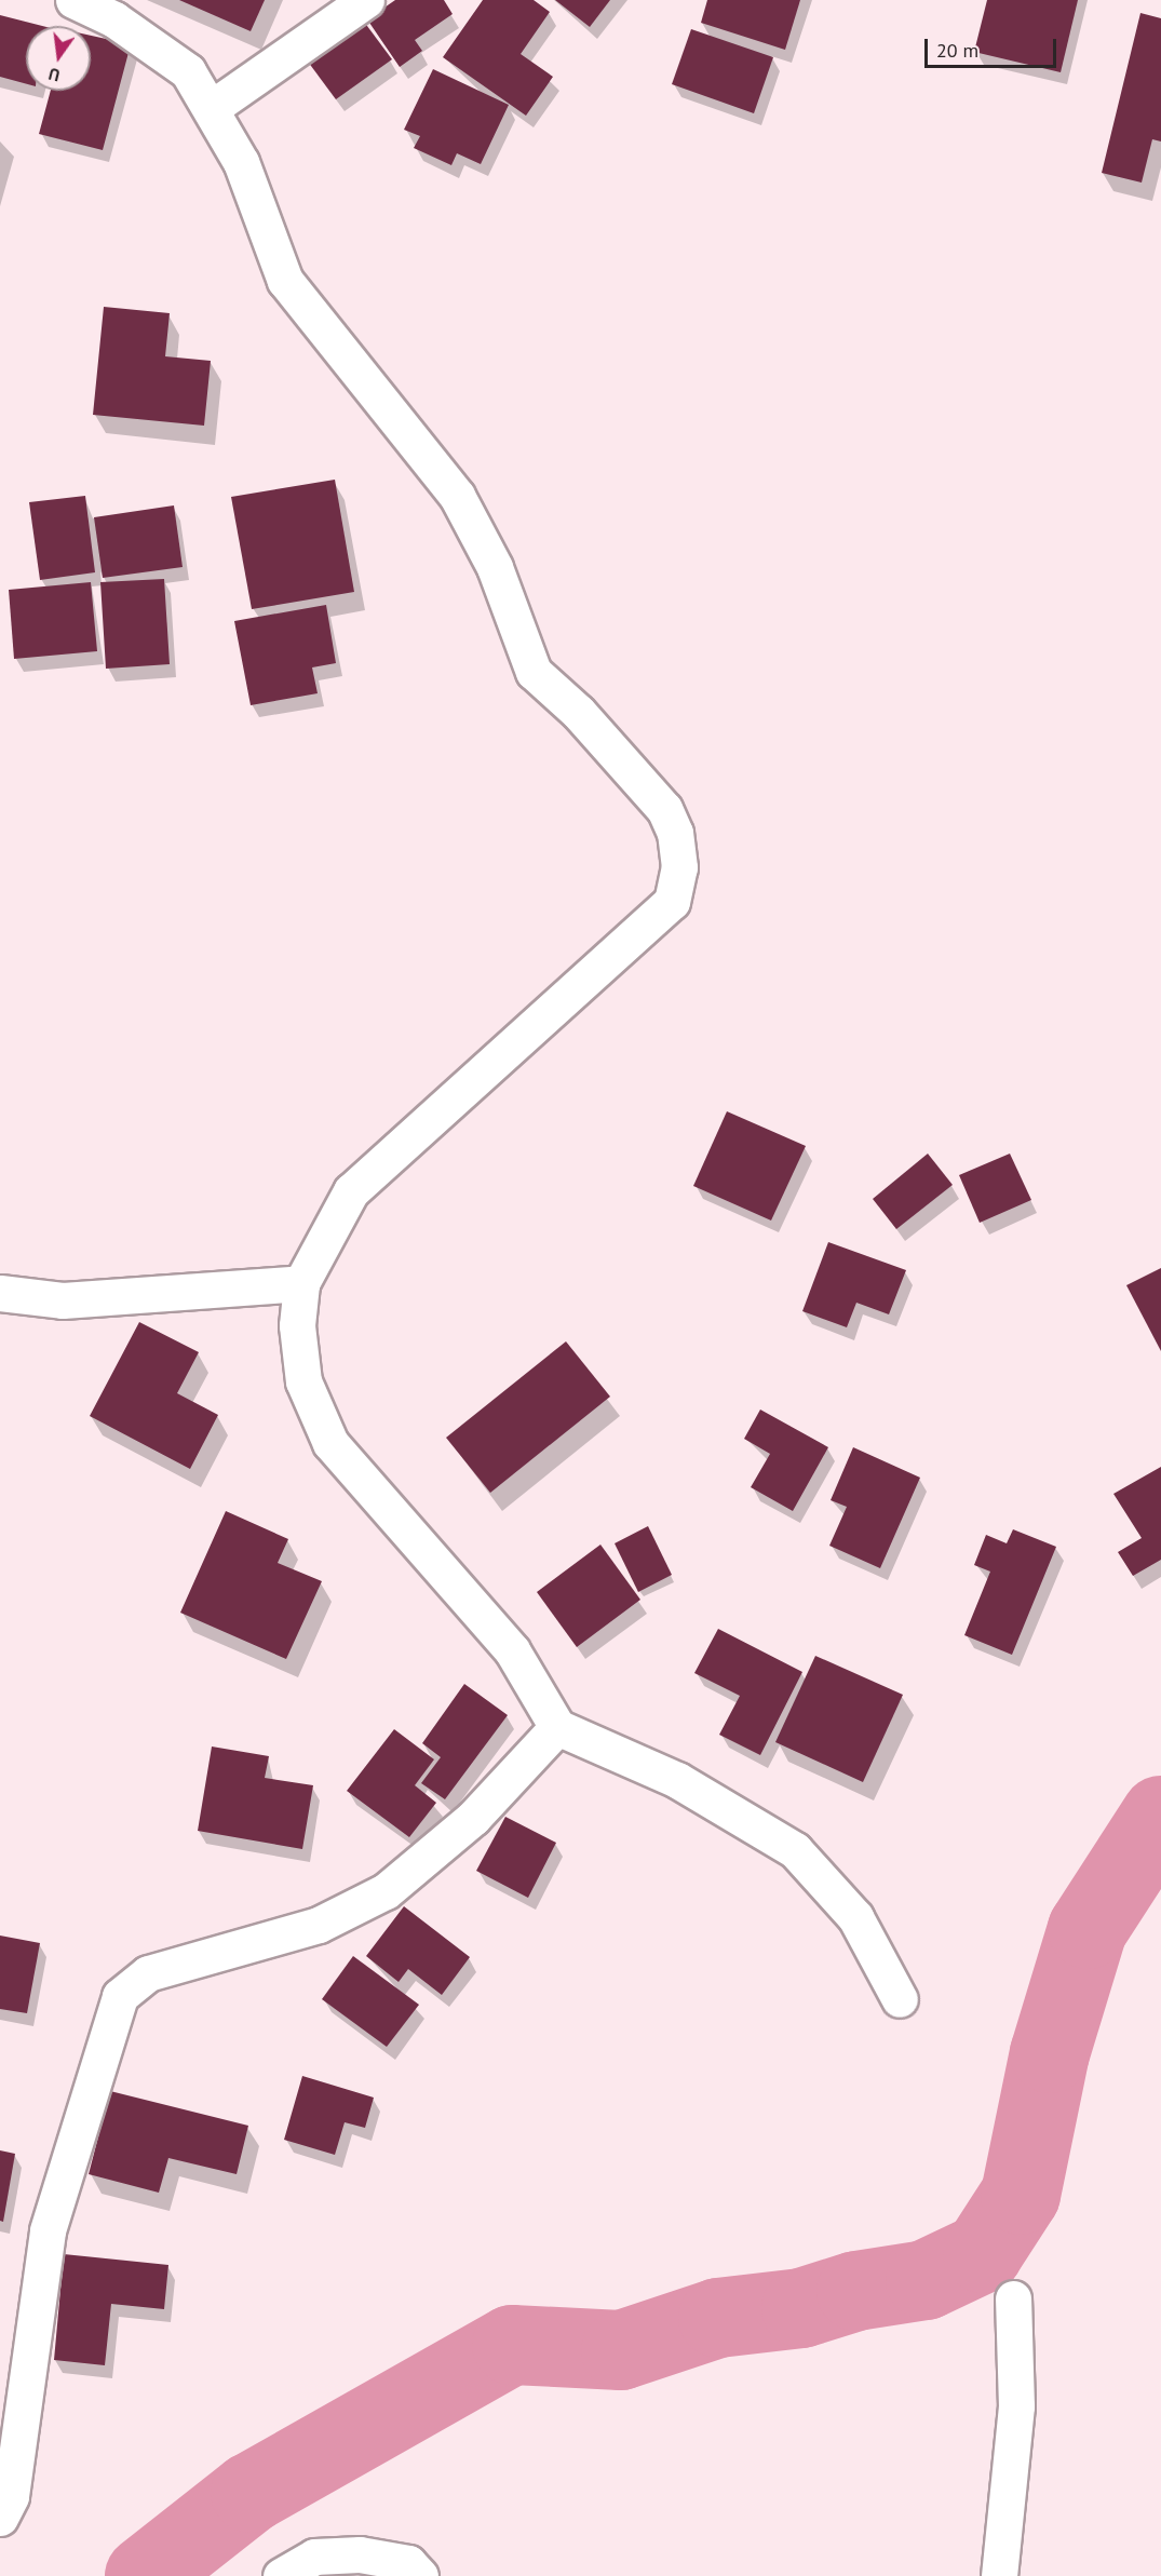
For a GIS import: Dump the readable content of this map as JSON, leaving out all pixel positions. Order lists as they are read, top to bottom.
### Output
{
  "scale_bar": "20 m",
  "north": "bottom"
}
